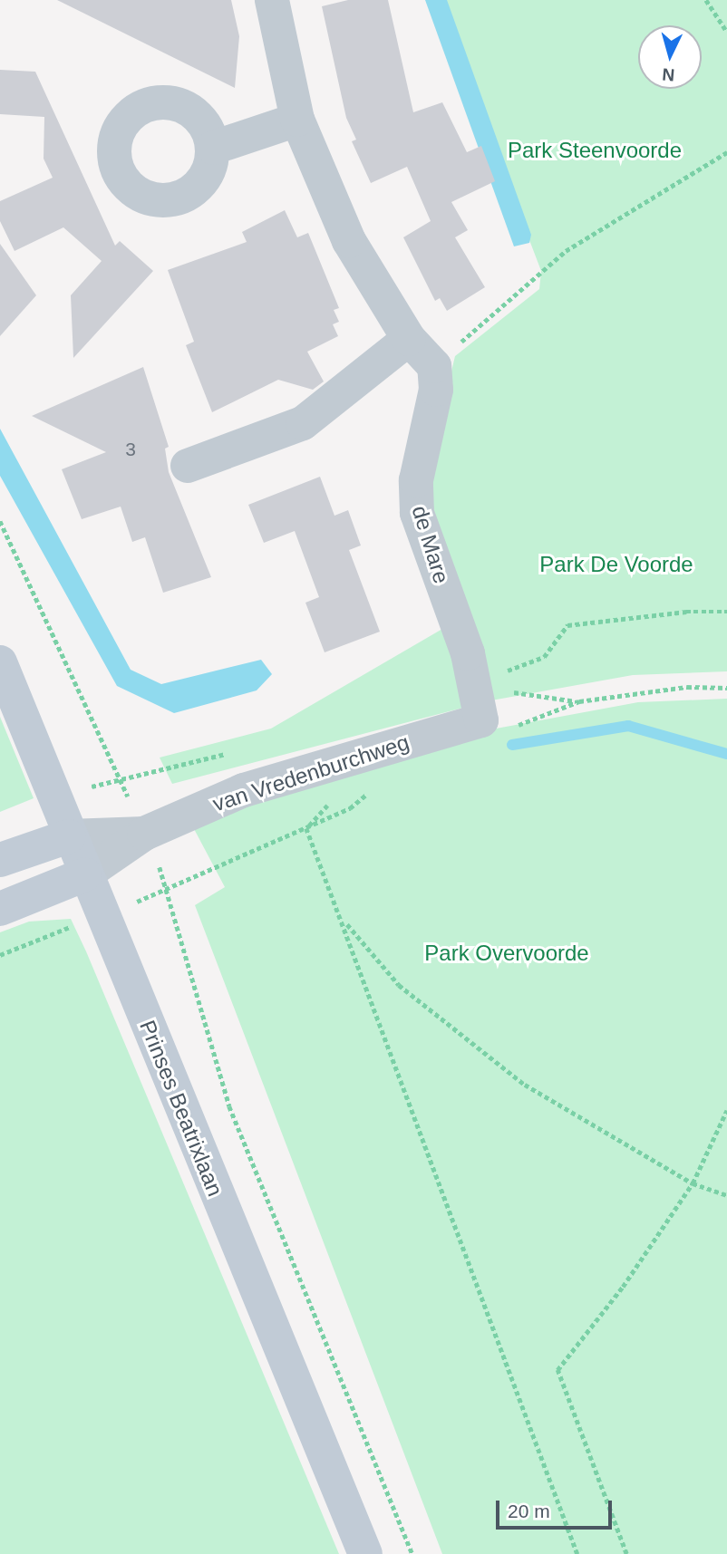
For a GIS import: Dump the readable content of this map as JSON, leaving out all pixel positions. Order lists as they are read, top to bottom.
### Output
{
  "streets": {
    "main road": ["van Vredenburchweg", "Prinses Beatrixlaan"],
    "street": ["de Mare"]
  },
  "crossings": [
    ["de Mare", "van Vredenburchweg"],
    ["van Vredenburchweg", "Prinses Beatrixlaan"]
  ],
  "parks": ["Park Steenvoorde", "Park De Voorde", "Park Overvoorde"],
  "house_numbers": ["3"],
  "scale_bar": "20 m",
  "north": "bottom"
}
